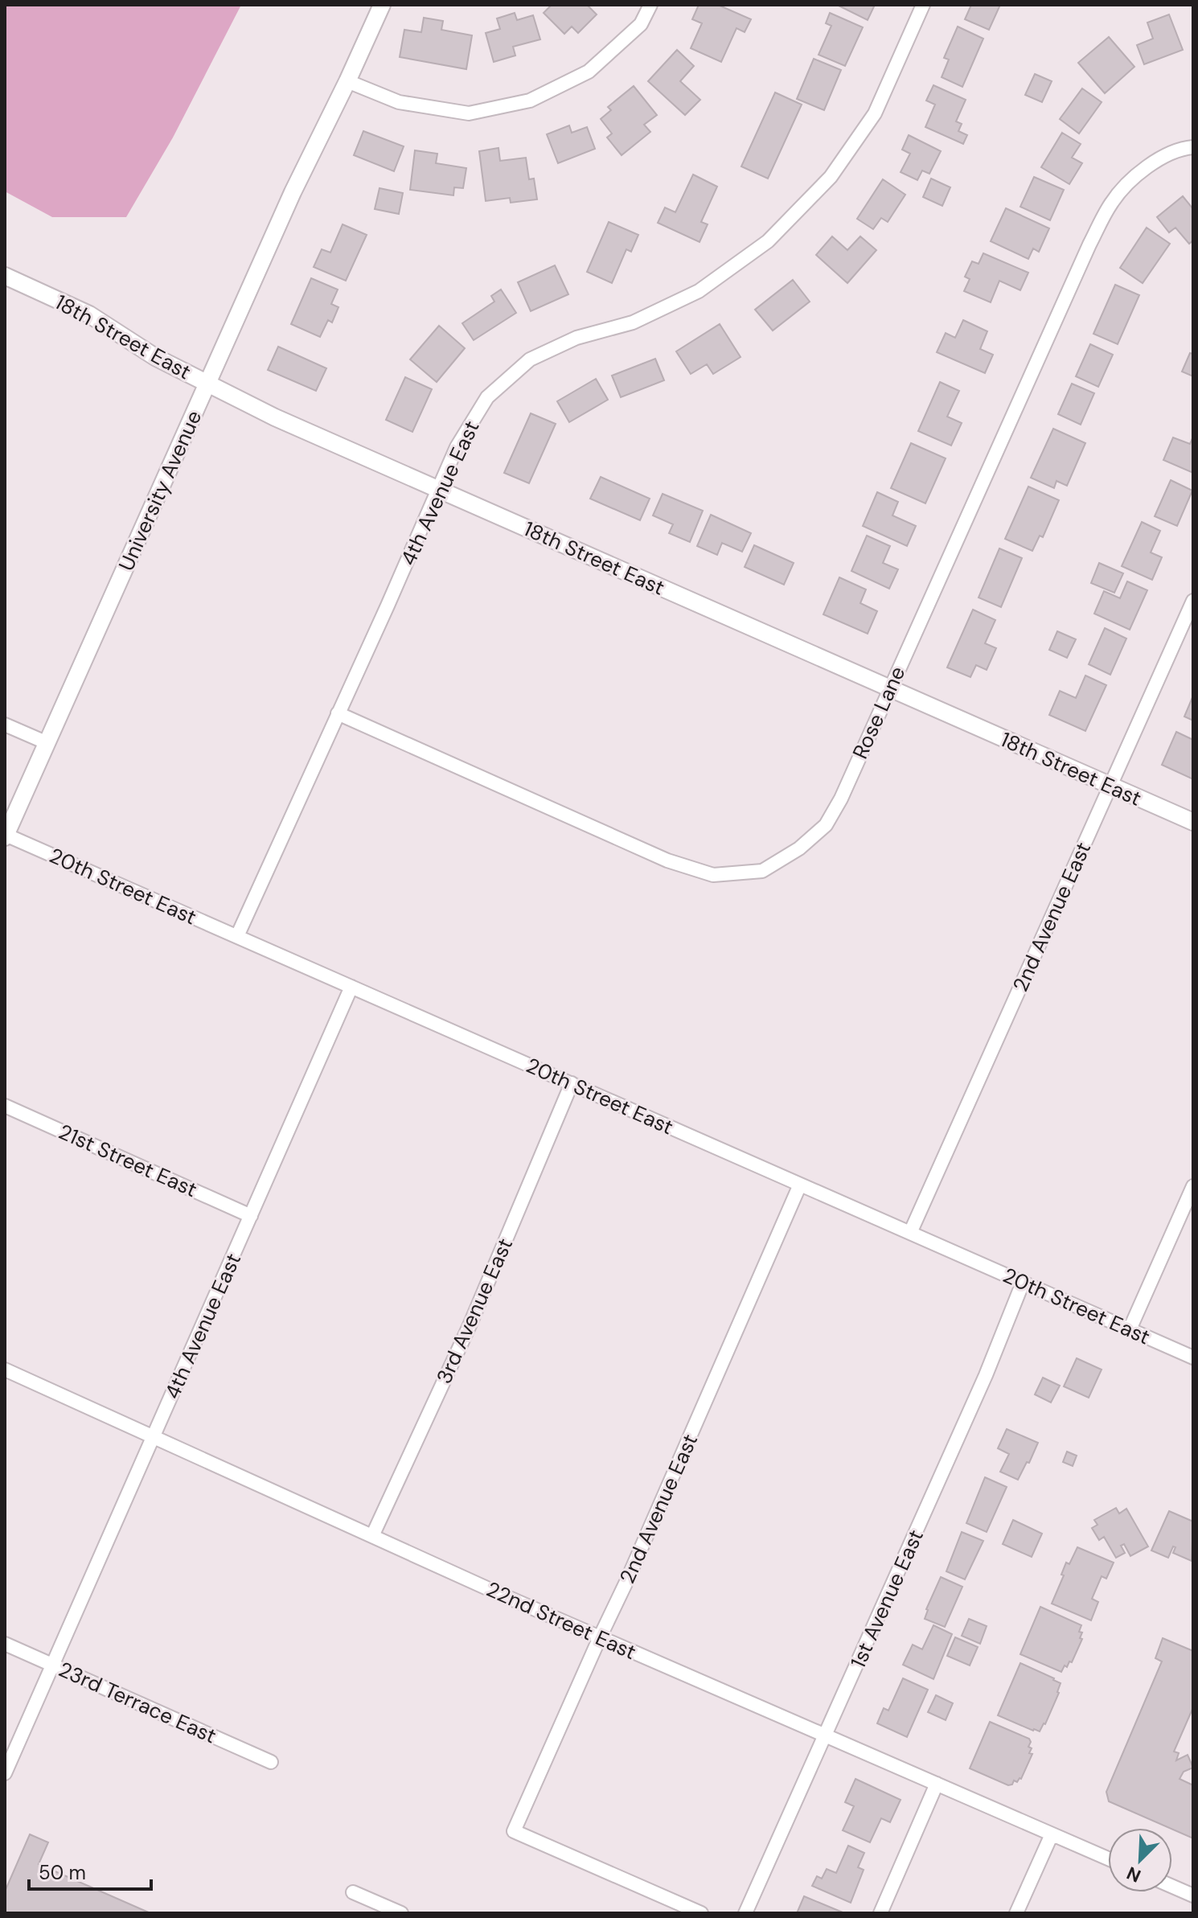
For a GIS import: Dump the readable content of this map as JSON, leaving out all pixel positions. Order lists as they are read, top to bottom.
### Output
{
  "streets": {
    "street": [
      "18th Street East",
      "University Avenue",
      "4th Avenue East",
      "Rose Lane",
      "20th Street East",
      "2nd Avenue East",
      "21st Street East",
      "3rd Avenue East",
      "1st Avenue East",
      "22nd Street East",
      "23rd Terrace East"
    ]
  },
  "crossings": [
    ["18th Street East", "University Avenue"],
    ["18th Street East", "4th Avenue East"],
    ["18th Street East", "Rose Lane"],
    ["18th Street East", "2nd Avenue East"],
    ["University Avenue", "20th Street East"],
    ["4th Avenue East", "Rose Lane"],
    ["4th Avenue East", "20th Street East"],
    ["4th Avenue East", "21st Street East"],
    ["4th Avenue East", "22nd Street East"],
    ["4th Avenue East", "23rd Terrace East"],
    ["20th Street East", "2nd Avenue East"],
    ["20th Street East", "3rd Avenue East"],
    ["20th Street East", "1st Avenue East"],
    ["2nd Avenue East", "22nd Street East"],
    ["3rd Avenue East", "22nd Street East"],
    ["1st Avenue East", "22nd Street East"]
  ],
  "scale_bar": "50 m",
  "north": "bottom left"
}
